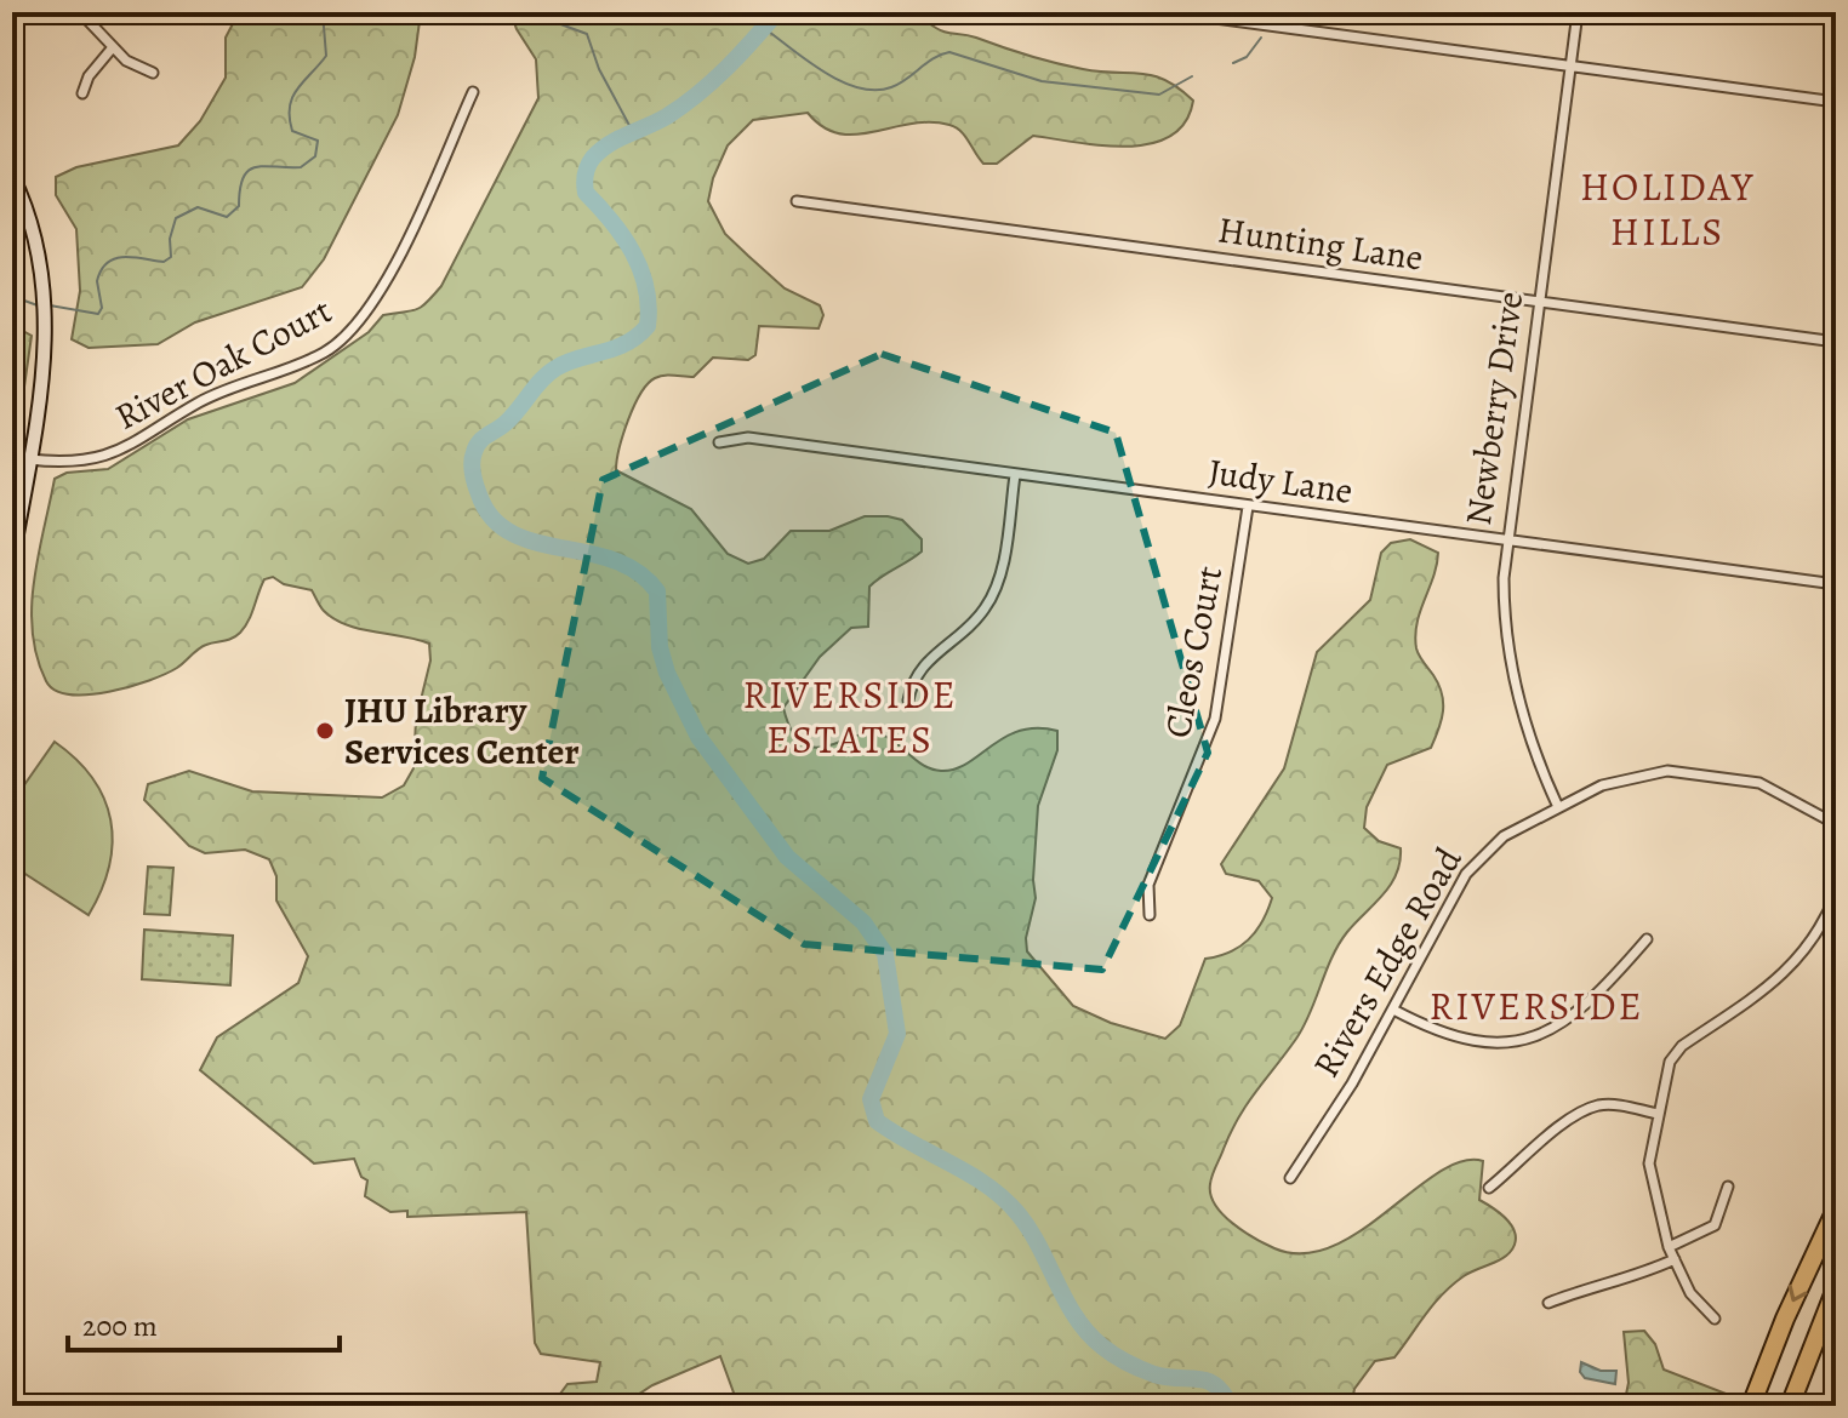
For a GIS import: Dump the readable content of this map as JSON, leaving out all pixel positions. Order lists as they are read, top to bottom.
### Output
{
  "streets": {
    "street": [
      "Hunting Lane",
      "River Oak Court",
      "Newberry Drive",
      "Judy Lane",
      "Cleos Court",
      "Rivers Edge Road"
    ]
  },
  "crossings": [
    ["Hunting Lane", "Newberry Drive"],
    ["Newberry Drive", "Judy Lane"],
    ["Newberry Drive", "Rivers Edge Road"],
    ["Judy Lane", "Cleos Court"]
  ],
  "districts": ["HOLIDAY HILLS", "RIVERSIDE ESTATES", "RIVERSIDE"],
  "places": ["JHU Library Services Center"],
  "scale_bar": "200 m"
}
